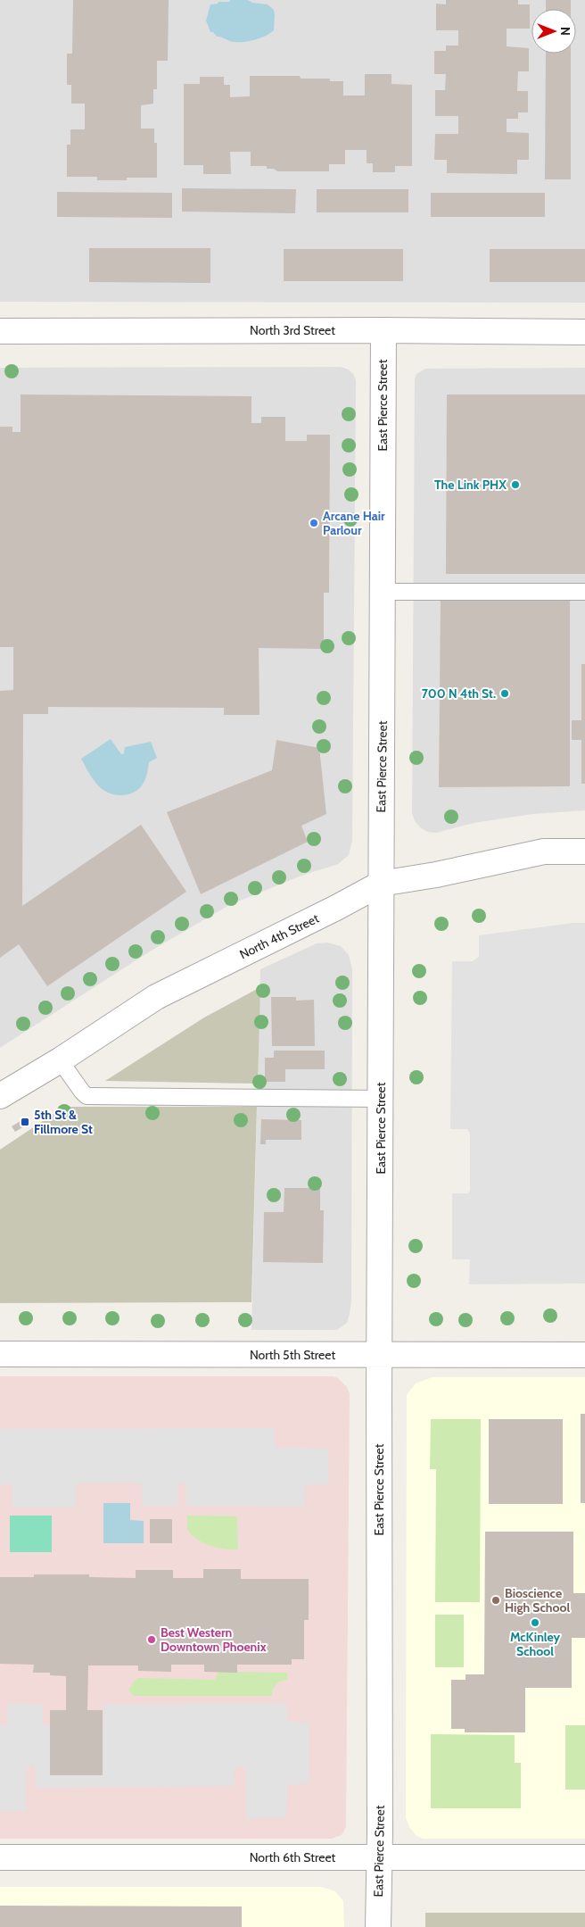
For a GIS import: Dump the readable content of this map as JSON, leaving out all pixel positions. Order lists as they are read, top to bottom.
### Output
{
  "streets": {
    "street": [
      "North 3rd Street",
      "East Pierce Street",
      "North 4th Street",
      "North 5th Street",
      "North 6th Street"
    ]
  },
  "crossings": [
    ["North 3rd Street", "East Pierce Street"],
    ["East Pierce Street", "North 4th Street"],
    ["East Pierce Street", "North 5th Street"],
    ["East Pierce Street", "North 6th Street"]
  ],
  "places": {
    "other": [
      "The Link PHX",
      "Arcane Hair Parlour",
      "700 N 4th St.",
      "Bioscience High School",
      "McKinley School",
      "Best Western Downtown Phoenix"
    ],
    "transit": ["5th St & Fillmore St"]
  },
  "north": "right"
}
